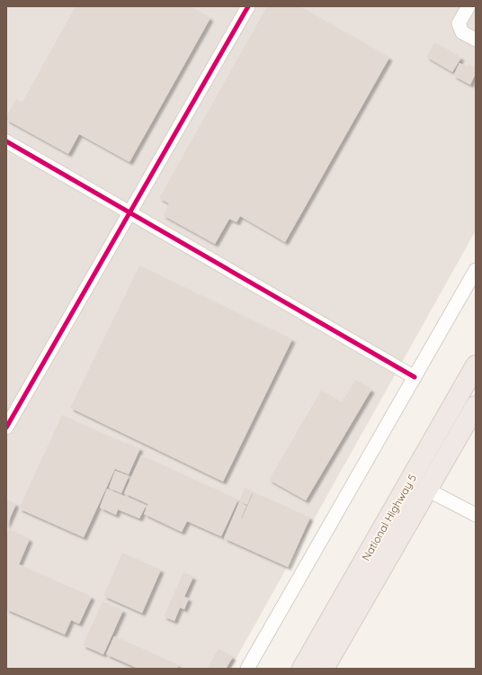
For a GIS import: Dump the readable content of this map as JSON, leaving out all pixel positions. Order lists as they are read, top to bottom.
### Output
{
  "streets": {
    "highway": ["National Highway 5"]
  }
}
